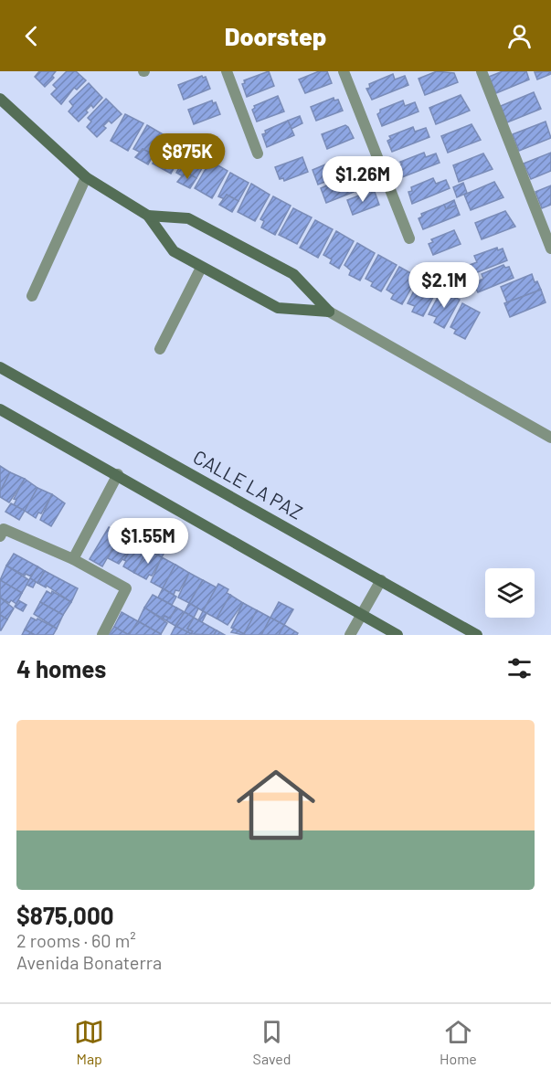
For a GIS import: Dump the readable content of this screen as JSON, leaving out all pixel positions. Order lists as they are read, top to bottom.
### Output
{
  "streets": {
    "main road": ["CALLE LA PAZ"]
  },
  "page": {
    "header": "Doorstep",
    "price": [
      "$875K",
      "$1.26M",
      "$2.1M",
      "$1.55M"
    ],
    "heading": "4 homes",
    "list": [
      {
        "name": "$875,000",
        "note": "2 rooms · 60 m² · Avenida Bonaterra"
      }
    ],
    "tabs": ["Map", "Saved", "Home"]
  }
}
